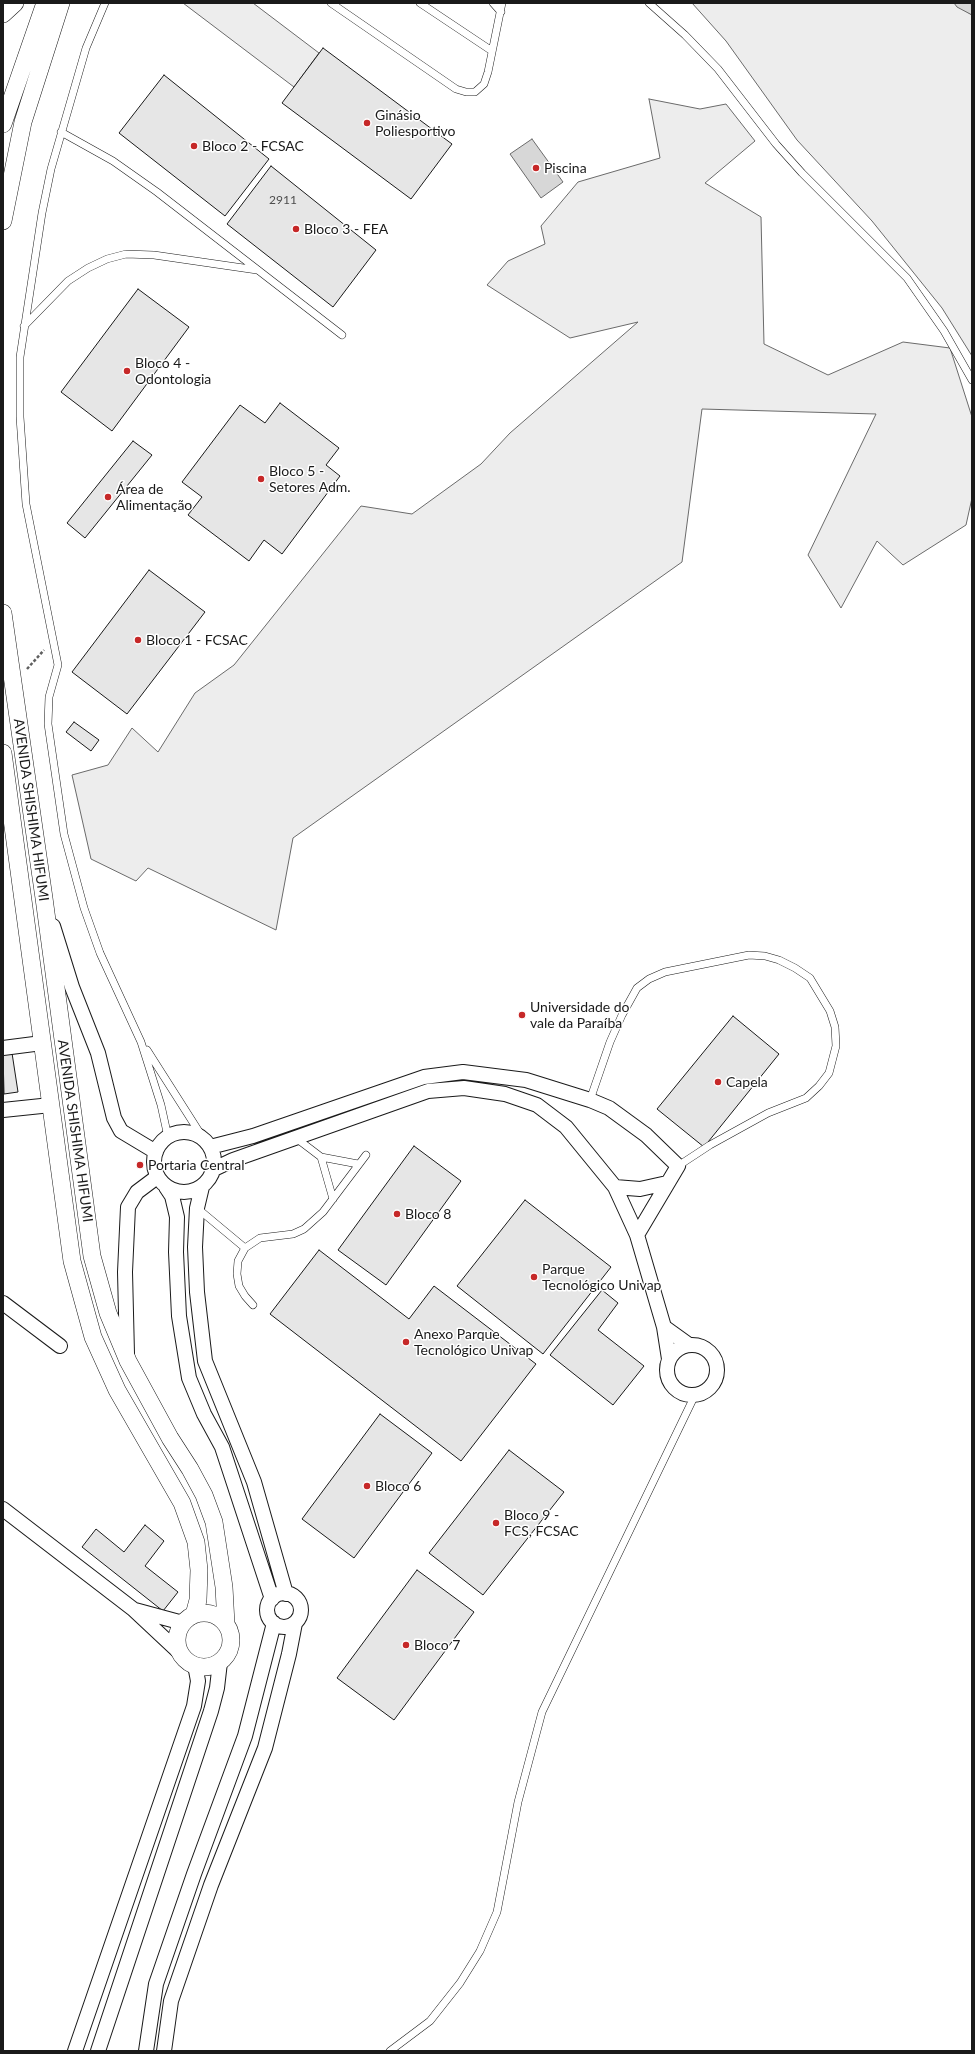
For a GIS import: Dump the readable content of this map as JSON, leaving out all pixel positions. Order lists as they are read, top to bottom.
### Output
{
  "streets": {
    "street": ["AVENIDA SHISHIMA HIFUMI"]
  },
  "places": [
    "Ginásio Poliesportivo",
    "Bloco 2 - FCSAC",
    "Piscina",
    "Bloco 3 - FEA",
    "Bloco 4 - Odontologia",
    "Bloco 5 - Setores Adm.",
    "Área de Alimentação",
    "Bloco 1 - FCSAC",
    "Universidade do vale da Paraíba",
    "Capela",
    "Portaria Central",
    "Bloco 8",
    "Parque Tecnológico Univap",
    "Anexo Parque Tecnológico Univap",
    "Bloco 6",
    "Bloco 9 - FCS, FCSAC",
    "Bloco 7"
  ],
  "house_numbers": ["2911"]
}
